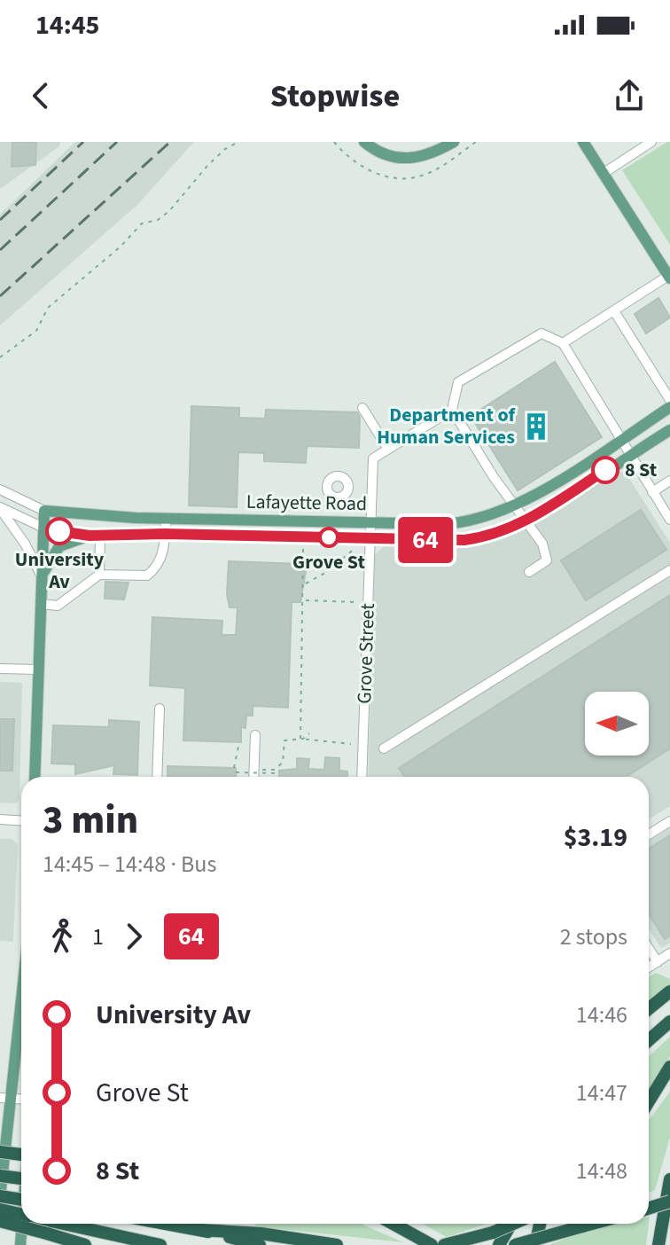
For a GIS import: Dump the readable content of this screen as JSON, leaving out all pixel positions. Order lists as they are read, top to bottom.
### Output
{
  "streets": {
    "main road": ["Lafayette Road"],
    "street": ["Grove Street"]
  },
  "crossings": [
    ["Lafayette Road", "Grove Street"]
  ],
  "places": {
    "building": ["Department of Human Services"],
    "other": ["8 St", "University Av", "Grove St"]
  },
  "lines": ["bus line 64"],
  "north": "left",
  "page": {
    "status": "14:45",
    "header": "Stopwise",
    "on_map": "64",
    "heading": ["3 min", "14:45 – 14:48 · Bus", "$3.19"],
    "legs": ["1", "64", "2 stops"],
    "list": [
      {
        "name": "University Av",
        "value": "14:46"
      },
      {
        "name": "Grove St",
        "value": "14:47"
      },
      {
        "name": "8 St",
        "value": "14:48"
      }
    ]
  }
}
